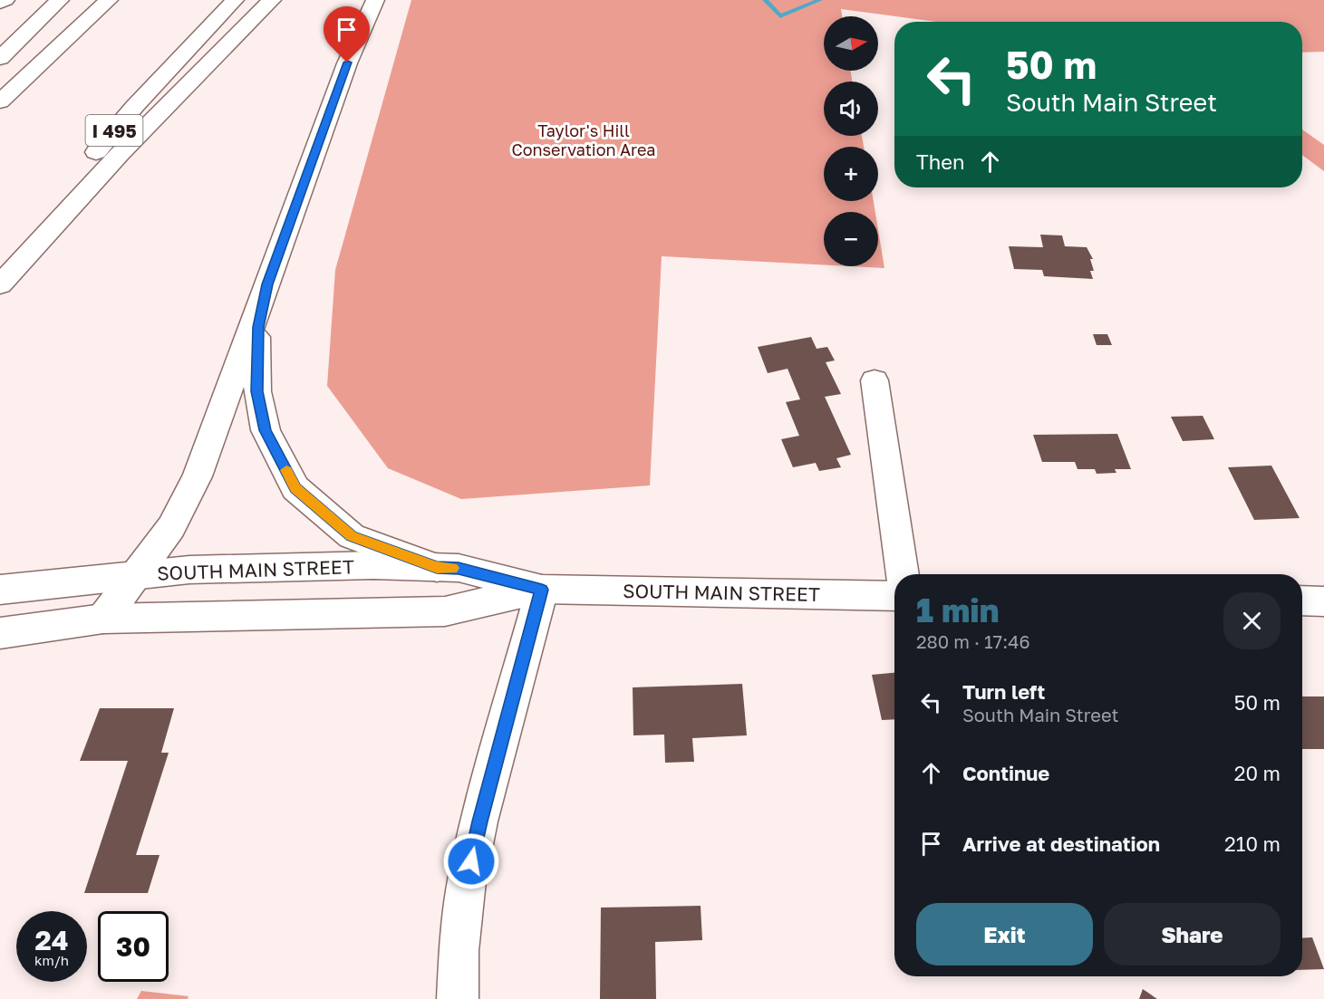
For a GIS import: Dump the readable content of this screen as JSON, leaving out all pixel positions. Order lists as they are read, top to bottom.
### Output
{
  "streets": {
    "main road": ["I 495", "SOUTH MAIN STREET"]
  },
  "parks": ["Taylor's Hill Conservation Area"],
  "north": "right",
  "page": {
    "map_buttons": ["+", "−"],
    "turn": ["50 m", "South Main Street"],
    "then": "Then",
    "heading": ["1 min", "280 m · 17:46"],
    "list": [
      {
        "name": "Turn left",
        "note": "South Main Street",
        "value": "50 m"
      },
      {
        "name": "Continue",
        "value": "20 m"
      },
      {
        "name": "Arrive at destination",
        "value": "210 m"
      }
    ],
    "buttons": ["Exit", "Share"],
    "speed": "24 km/h",
    "limit": "30"
  }
}
